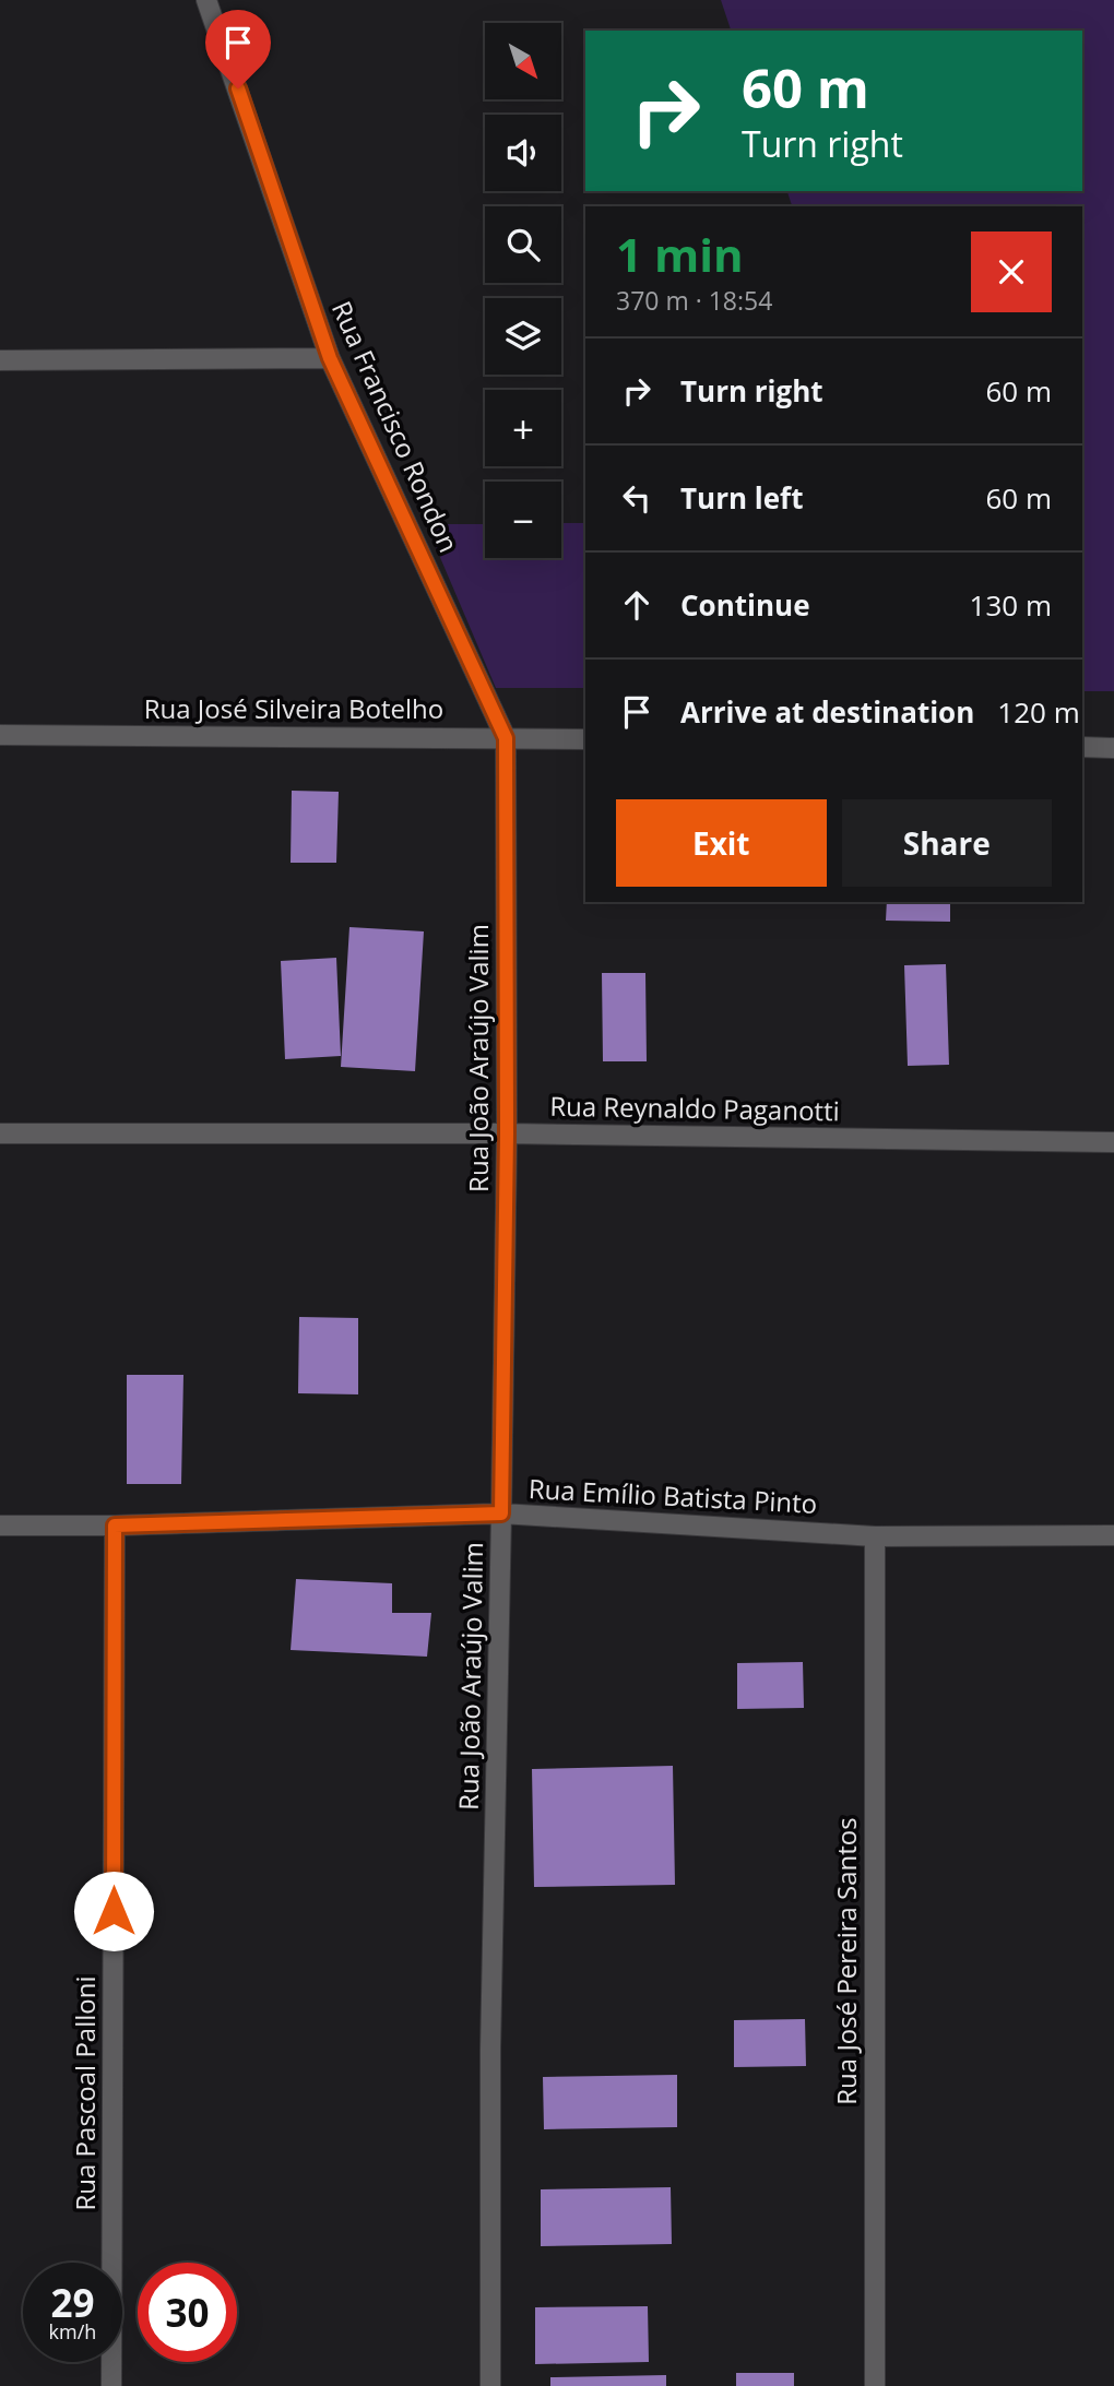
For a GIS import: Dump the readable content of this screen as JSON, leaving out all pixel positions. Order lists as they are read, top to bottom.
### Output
{
  "streets": {
    "street": [
      "Rua Francisco Rondon",
      "Rua José Silveira Botelho",
      "Rua João Araújo Valim",
      "Rua Reynaldo Paganotti",
      "Rua Emílio Batista Pinto",
      "Rua José Pereira Santos",
      "Rua Pascoal Palloni"
    ]
  },
  "crossings": [
    ["Rua Francisco Rondon", "Rua José Silveira Botelho"],
    ["Rua Francisco Rondon", "Rua João Araújo Valim"],
    ["Rua José Silveira Botelho", "Rua João Araújo Valim"],
    ["Rua João Araújo Valim", "Rua Reynaldo Paganotti"],
    ["Rua João Araújo Valim", "Rua Emílio Batista Pinto"],
    ["Rua Emílio Batista Pinto", "Rua José Pereira Santos"],
    ["Rua Emílio Batista Pinto", "Rua Pascoal Palloni"]
  ],
  "north": "bottom right",
  "page": {
    "map_buttons": ["+", "−"],
    "turn": ["60 m", "Turn right"],
    "heading": ["1 min", "370 m · 18:54"],
    "list": [
      {
        "name": "Turn right",
        "value": "60 m"
      },
      {
        "name": "Turn left",
        "value": "60 m"
      },
      {
        "name": "Continue",
        "value": "130 m"
      },
      {
        "name": "Arrive at destination",
        "value": "120 m"
      }
    ],
    "buttons": ["Exit", "Share"],
    "speed": "29 km/h",
    "limit": "30"
  }
}
